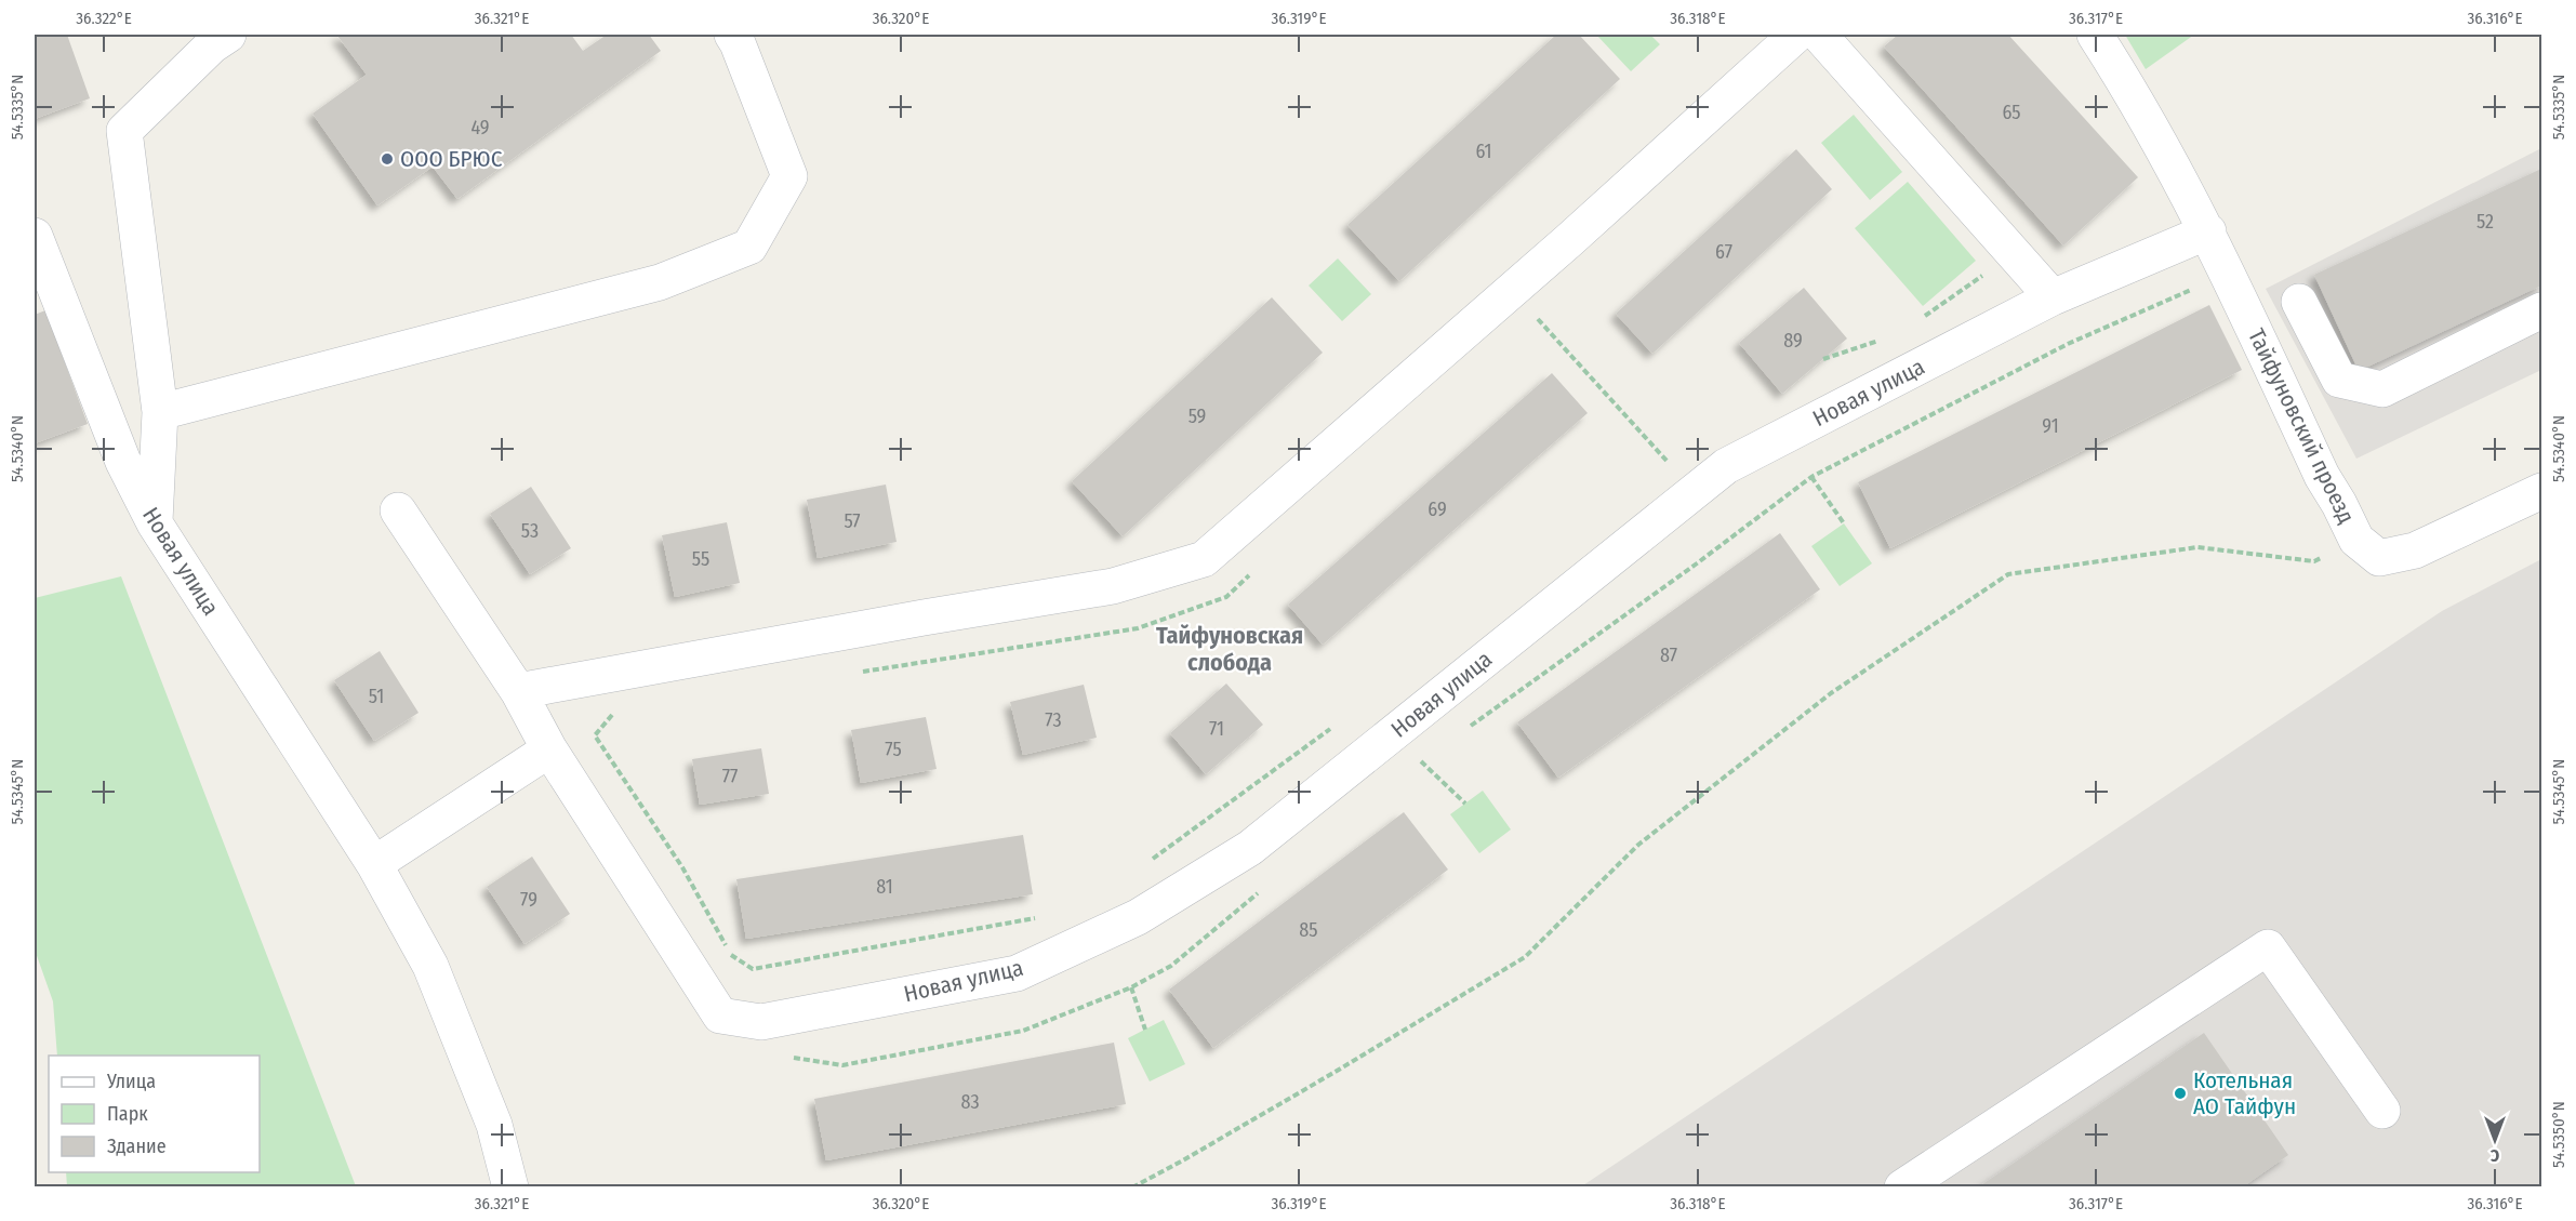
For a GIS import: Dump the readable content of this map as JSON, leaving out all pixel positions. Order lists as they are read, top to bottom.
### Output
{
  "streets": {
    "street": ["Новая улица", "Тайфуновский проезд"]
  },
  "crossings": [
    ["Новая улица", "Тайфуновский проезд"]
  ],
  "districts": ["Тайфуновская слобода"],
  "places": ["ООО БРЮС", "Котельная АО Тайфун"],
  "house_numbers": [
    "65",
    "49",
    "61",
    "52",
    "67",
    "89",
    "59",
    "91",
    "69",
    "57",
    "53",
    "55",
    "87",
    "51",
    "73",
    "71",
    "75",
    "77",
    "81",
    "79",
    "85",
    "83"
  ],
  "legend": ["Улица", "Парк", "Здание"],
  "north": "bottom",
  "coordinates": [
    "36.322°E",
    "36.321°E",
    "36.320°E",
    "36.319°E",
    "36.318°E",
    "36.317°E",
    "36.316°E",
    "54.5335°N",
    "54.5340°N",
    "54.5345°N",
    "54.5350°N"
  ]
}
